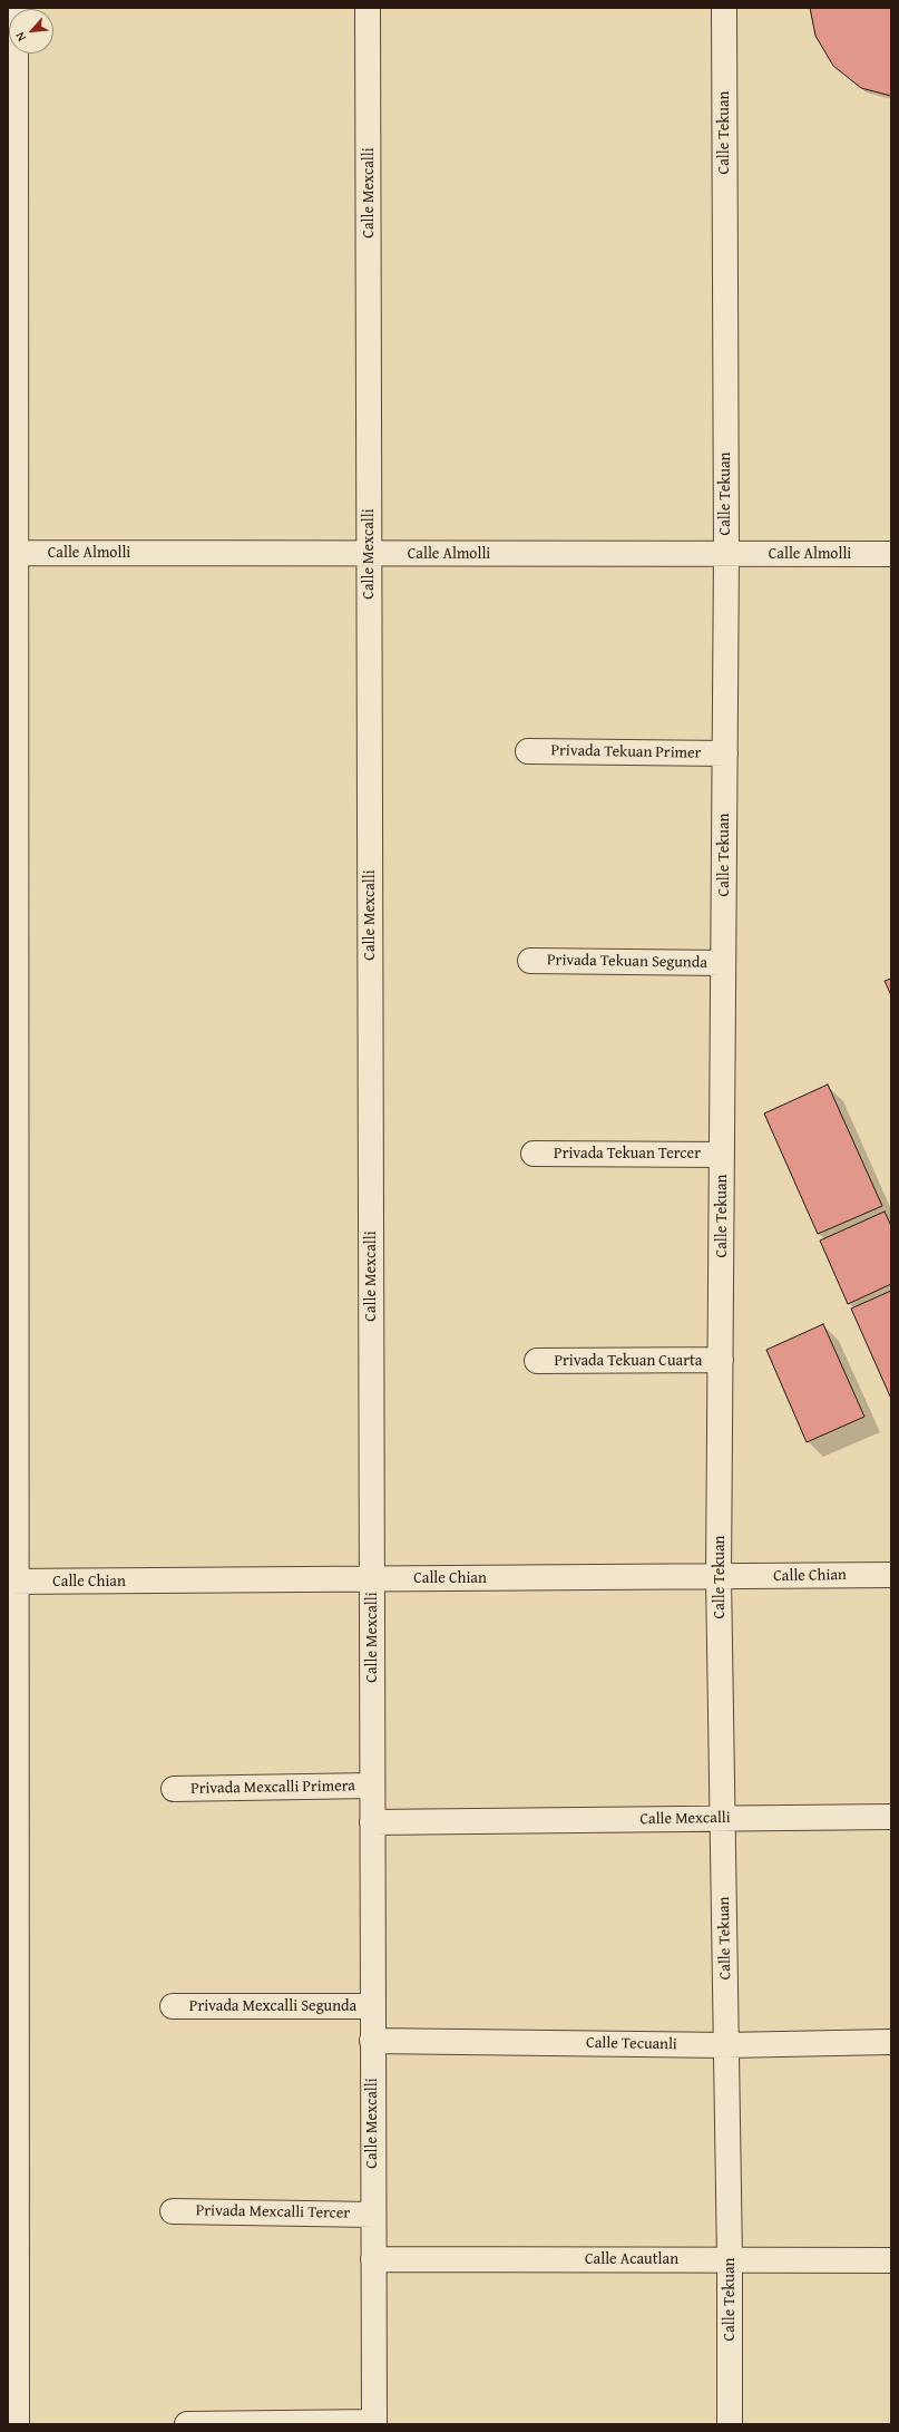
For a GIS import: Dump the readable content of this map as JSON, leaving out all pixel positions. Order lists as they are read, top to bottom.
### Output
{
  "streets": {
    "street": [
      "Calle Tekuan",
      "Calle Mexcalli",
      "Calle Almolli",
      "Privada Tekuan Primer",
      "Privada Tekuan Segunda",
      "Privada Tekuan Tercer",
      "Privada Tekuan Cuarta",
      "Calle Chian",
      "Privada Mexcalli Primera",
      "Privada Mexcalli Segunda",
      "Calle Tecuanli",
      "Privada Mexcalli Tercer",
      "Calle Acautlan"
    ]
  },
  "crossings": [
    ["Calle Tekuan", "Calle Mexcalli"],
    ["Calle Tekuan", "Calle Almolli"],
    ["Calle Tekuan", "Privada Tekuan Primer"],
    ["Calle Tekuan", "Privada Tekuan Segunda"],
    ["Calle Tekuan", "Privada Tekuan Tercer"],
    ["Calle Tekuan", "Privada Tekuan Cuarta"],
    ["Calle Tekuan", "Calle Chian"],
    ["Calle Tekuan", "Calle Tecuanli"],
    ["Calle Tekuan", "Calle Acautlan"],
    ["Calle Mexcalli", "Calle Almolli"],
    ["Calle Mexcalli", "Calle Chian"],
    ["Calle Mexcalli", "Privada Mexcalli Primera"],
    ["Calle Mexcalli", "Privada Mexcalli Segunda"],
    ["Calle Mexcalli", "Calle Tecuanli"],
    ["Calle Mexcalli", "Privada Mexcalli Tercer"],
    ["Calle Mexcalli", "Calle Acautlan"]
  ],
  "north": "bottom left"
}
